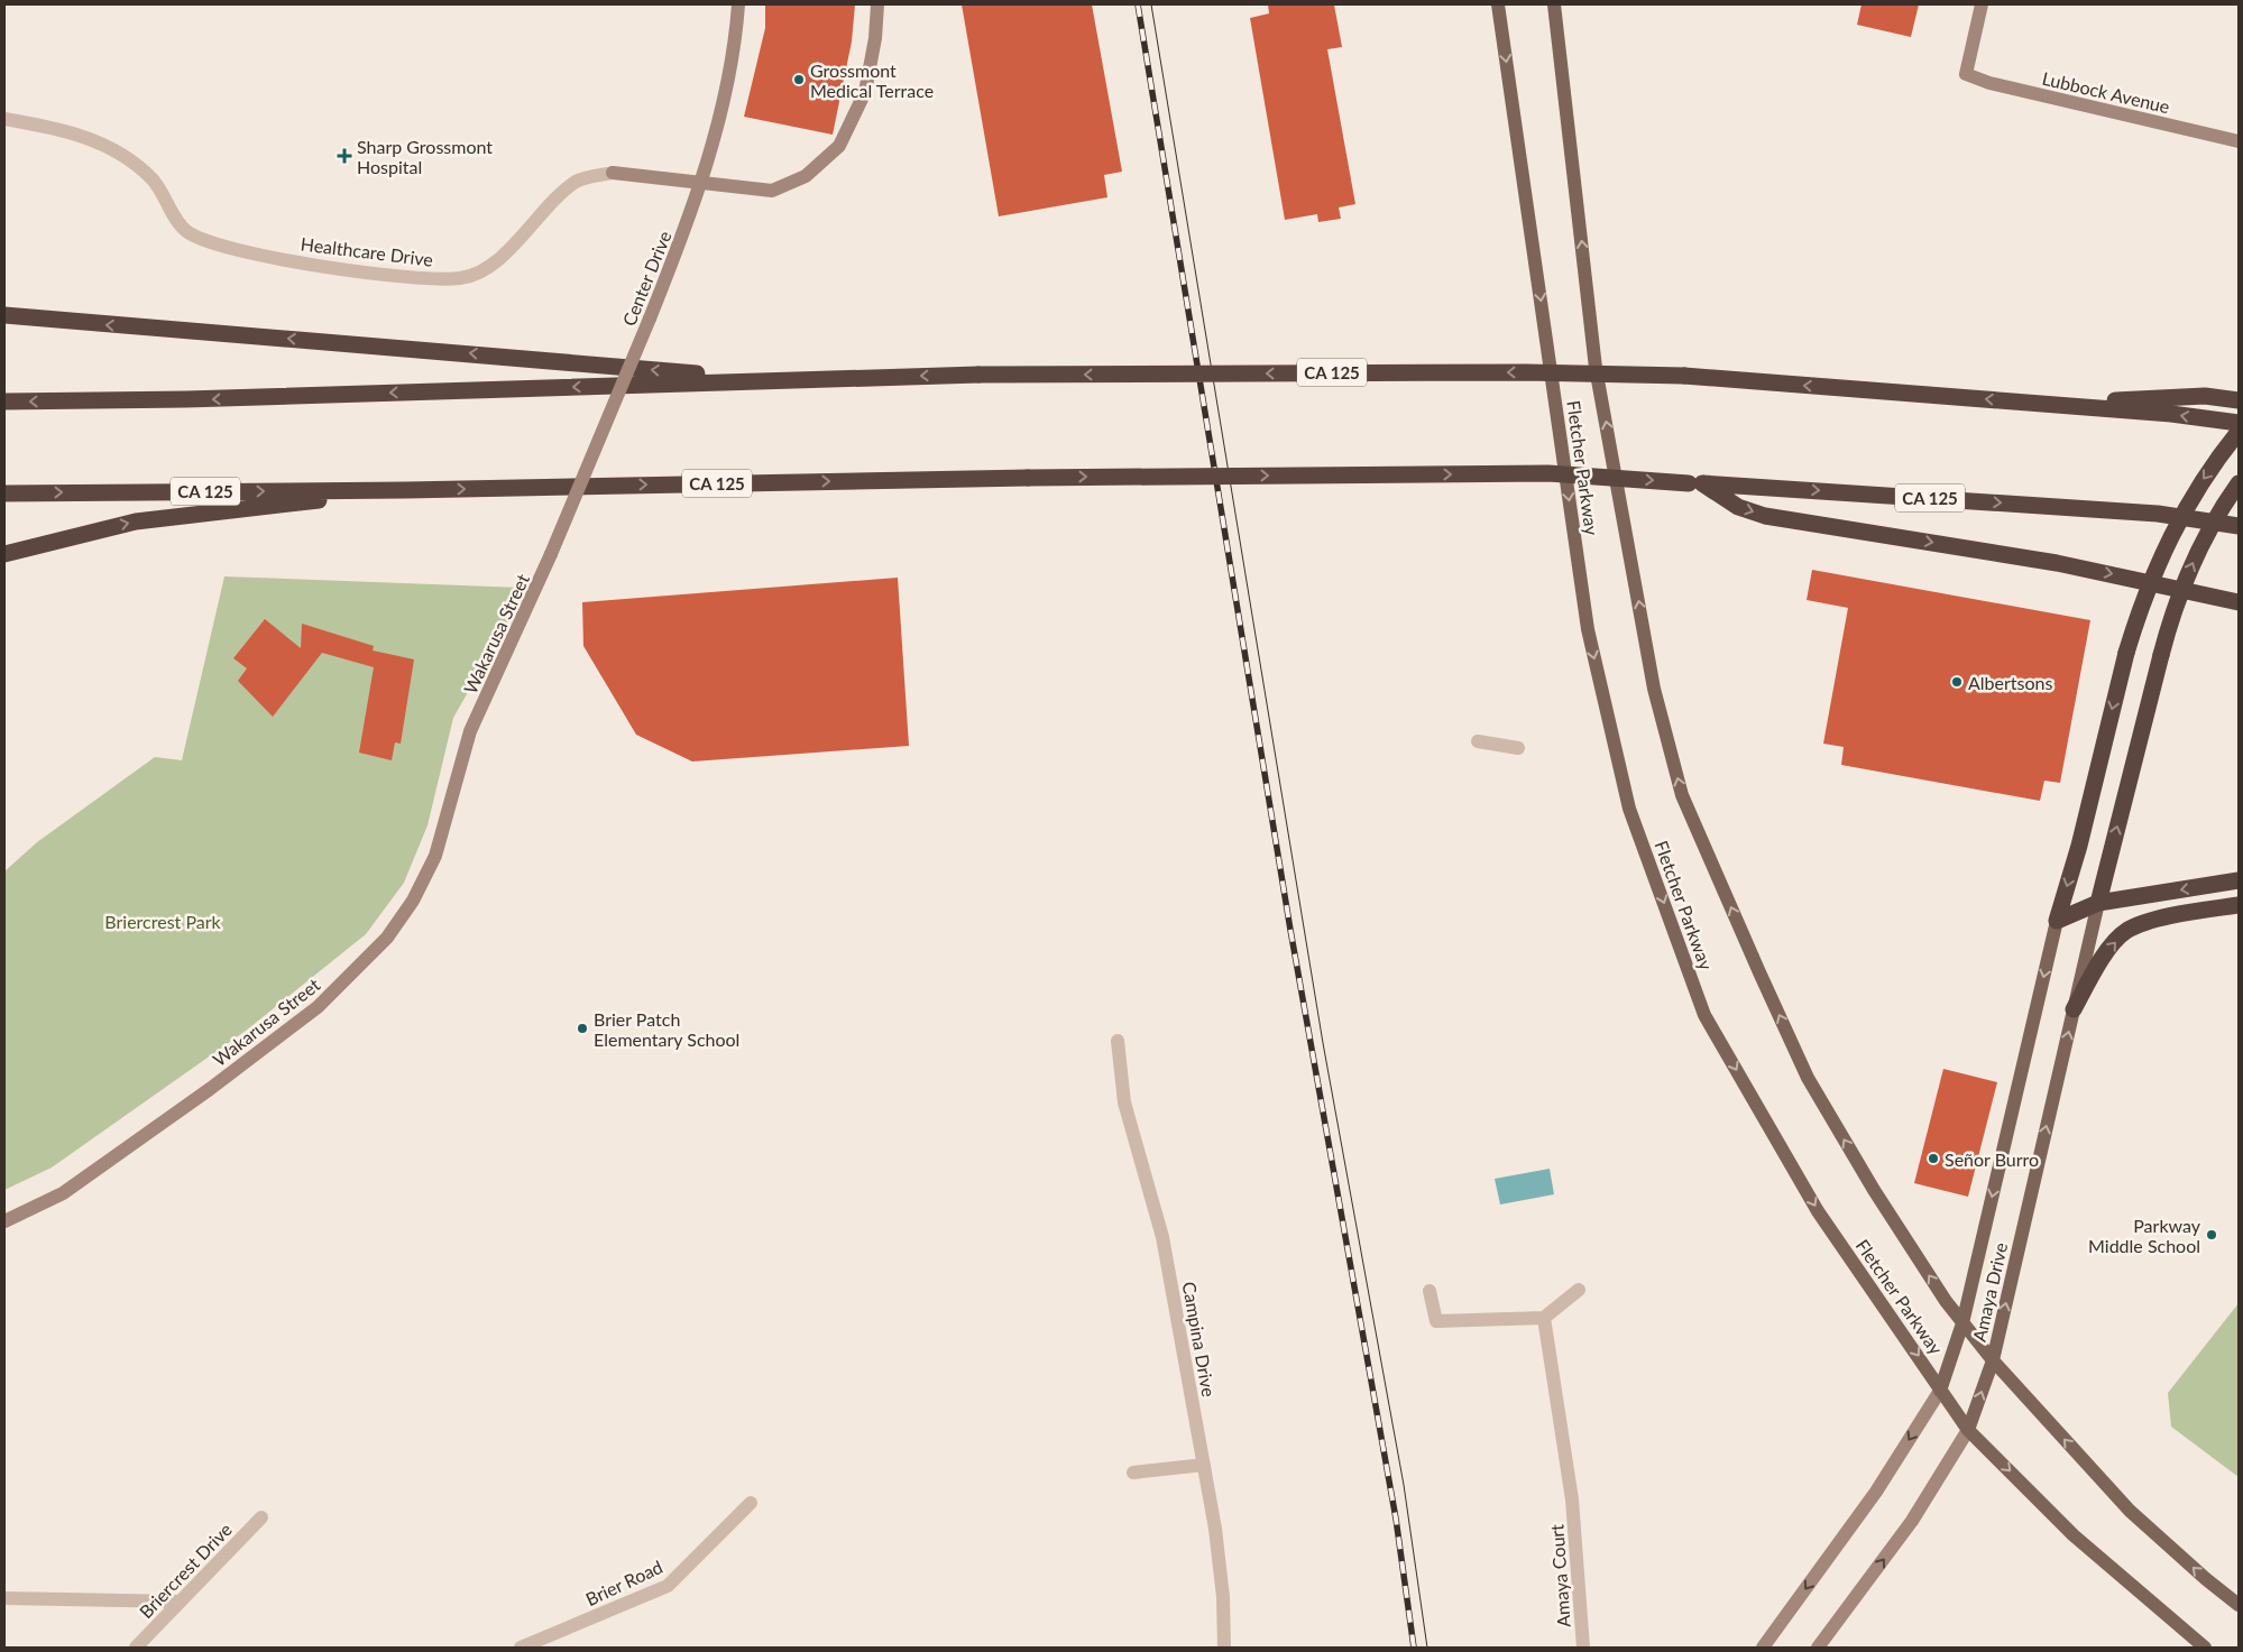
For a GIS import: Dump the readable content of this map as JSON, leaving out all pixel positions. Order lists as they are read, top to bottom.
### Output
{
  "streets": {
    "highway": ["CA 125"],
    "main road": ["Fletcher Parkway", "Amaya Drive"],
    "street": [
      "Lubbock Avenue",
      "Healthcare Drive",
      "Center Drive",
      "Wakarusa Street",
      "Campina Drive",
      "Briercrest Drive",
      "Amaya Court",
      "Brier Road"
    ]
  },
  "crossings": [
    ["Healthcare Drive", "Center Drive"],
    ["Center Drive", "Wakarusa Street"],
    ["Fletcher Parkway", "Amaya Drive"]
  ],
  "parks": ["Briercrest Park"],
  "places": {
    "other": [
      "Grossmont Medical Terrace",
      "Albertsons",
      "Brier Patch Elementary School",
      "Señor Burro",
      "Parkway Middle School"
    ],
    "health": ["Sharp Grossmont Hospital"]
  }
}
